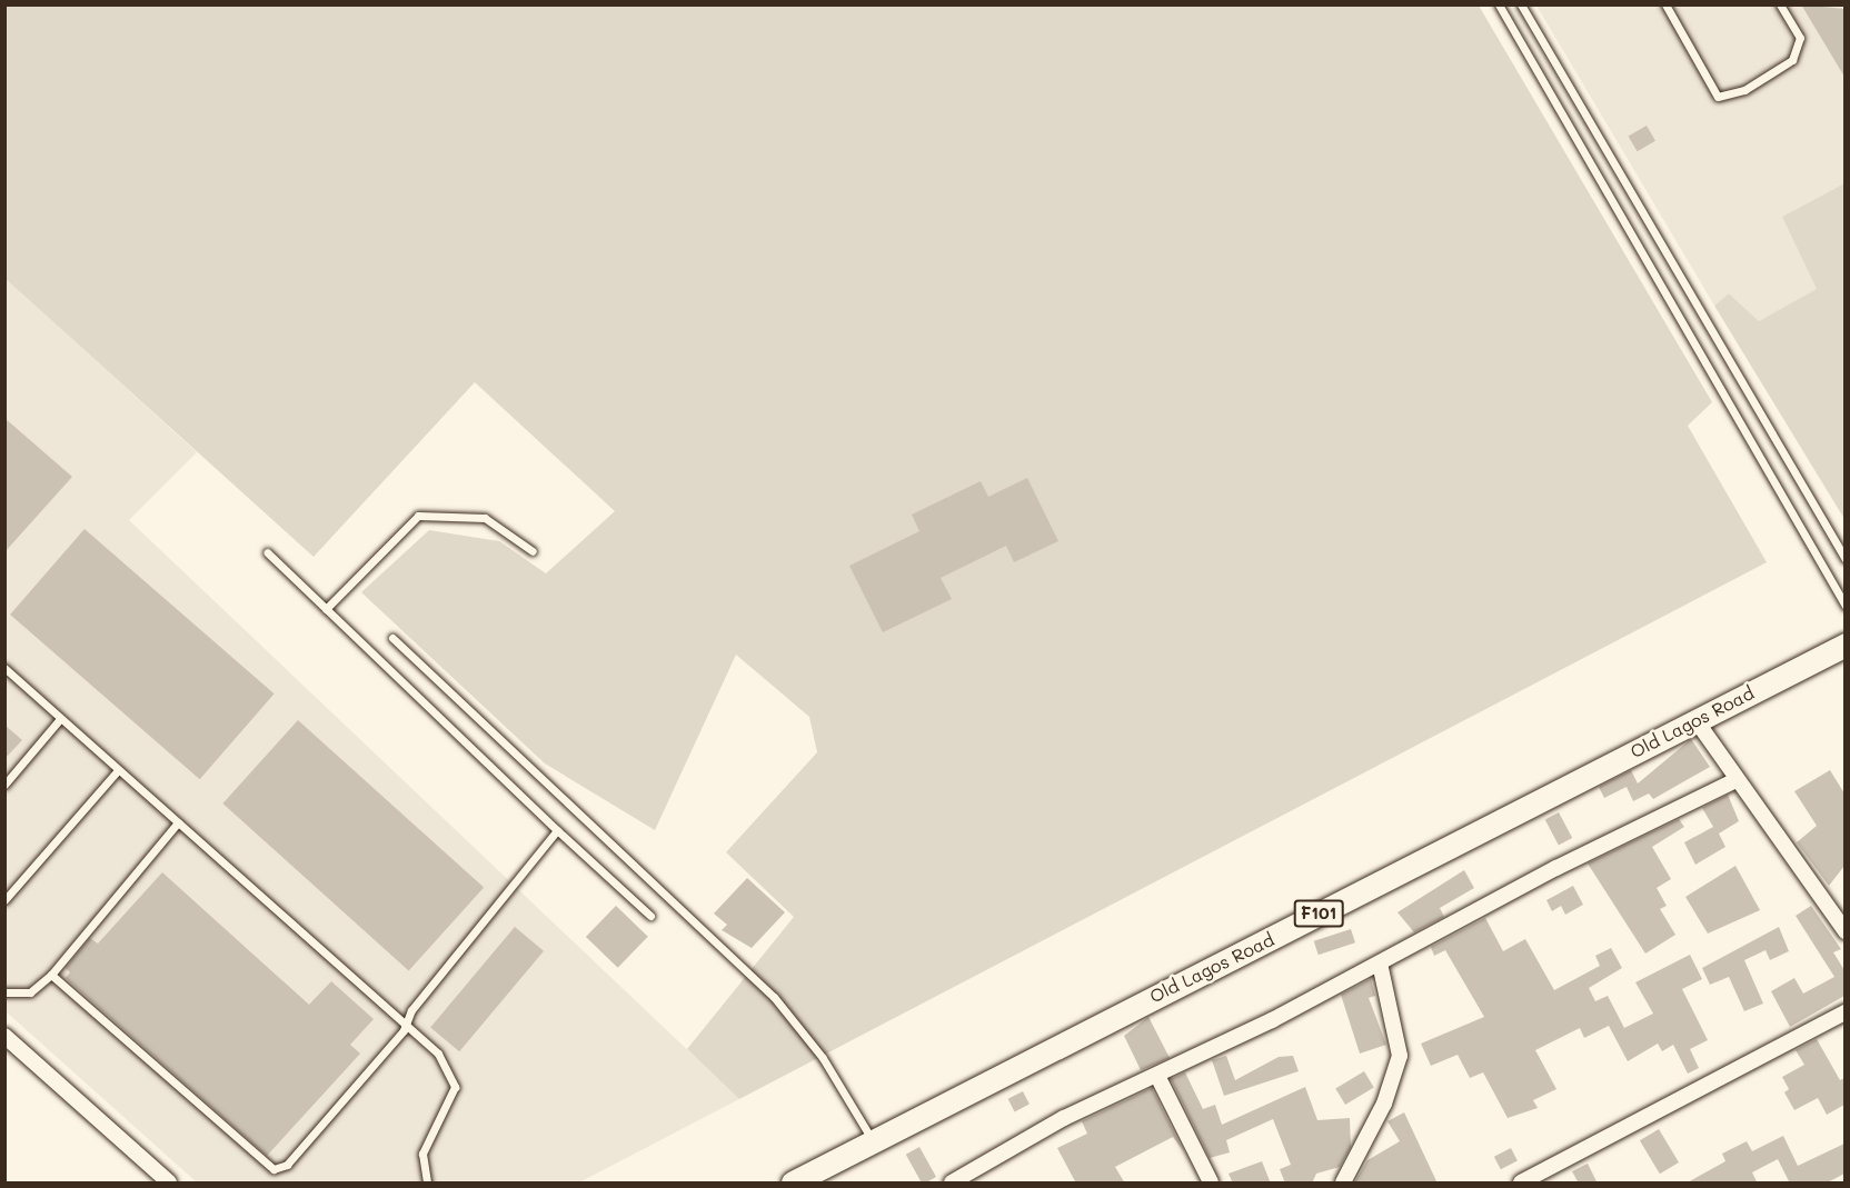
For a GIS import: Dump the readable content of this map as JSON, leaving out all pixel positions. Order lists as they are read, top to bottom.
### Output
{
  "streets": {
    "main road": ["Old Lagos Road", "F101"]
  }
}
